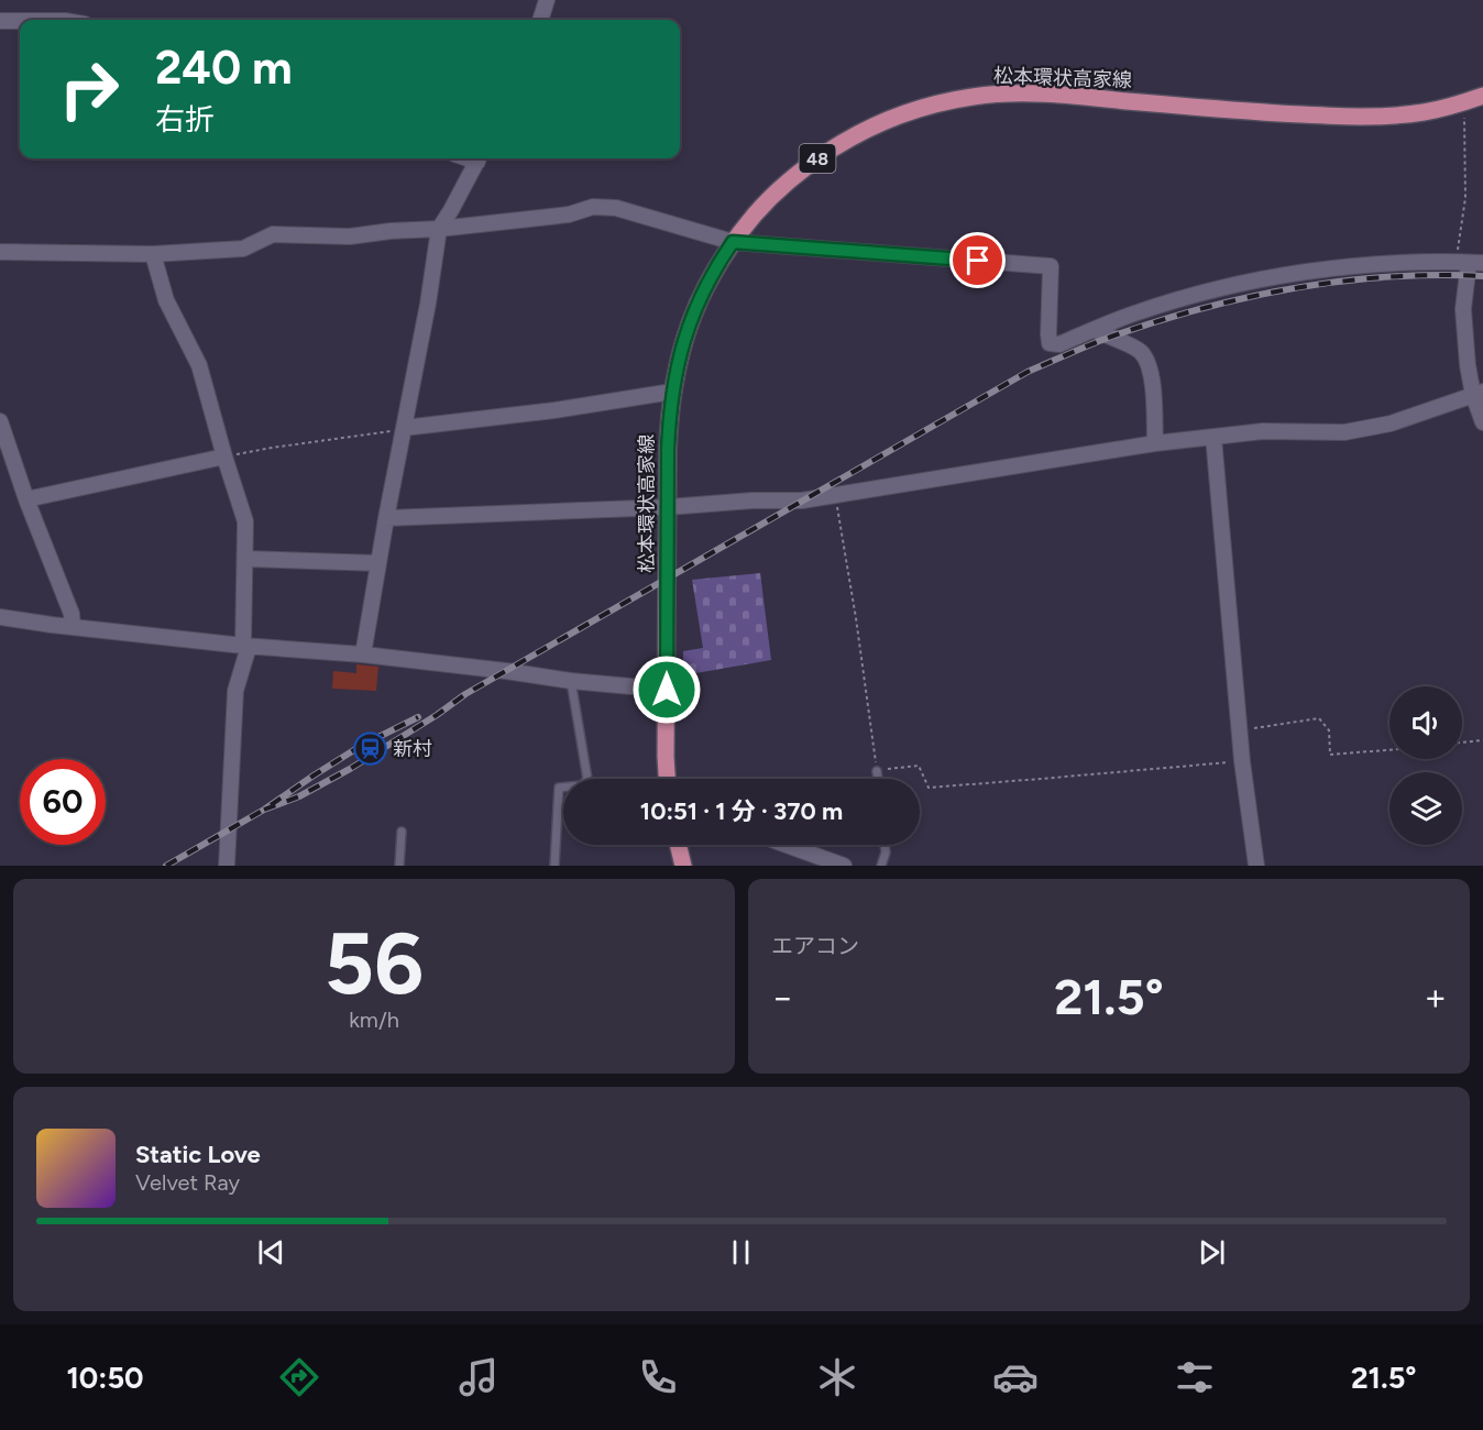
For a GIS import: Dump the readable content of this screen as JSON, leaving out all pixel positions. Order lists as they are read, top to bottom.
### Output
{
  "streets": {
    "main road": ["松本環状高家線", "48"]
  },
  "places": {
    "station": ["新村"]
  },
  "page": {
    "turn": ["240 m", "右折"],
    "limit": "60",
    "trip": "10:51 · 1 分 · 370 m",
    "tile": [
      ["56", "km/h"],
      "エアコン"
    ],
    "heat": ["−", "21.5°", "+"],
    "song": ["Static Love", "Velvet Ray"],
    "tabs": ["10:50", "21.5°"]
  }
}
